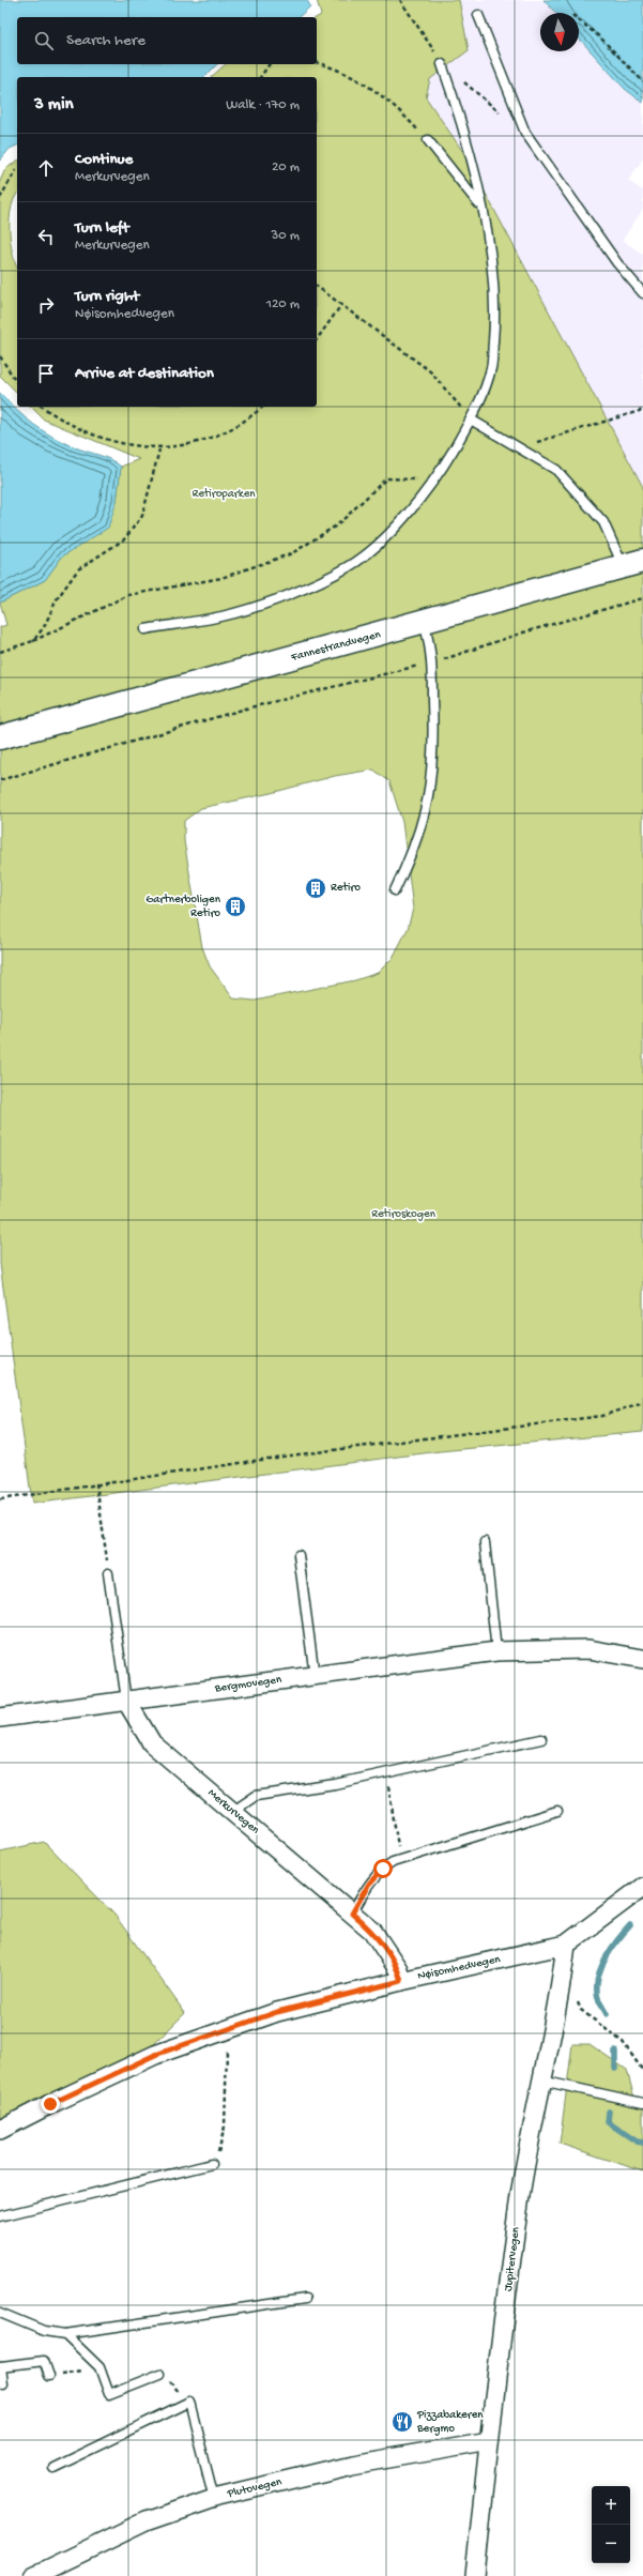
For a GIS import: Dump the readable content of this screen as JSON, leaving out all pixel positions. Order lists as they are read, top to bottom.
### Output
{
  "streets": {
    "highway": ["Fannestrandvegen"],
    "street": [
      "Bergmovegen",
      "Merkurvegen",
      "Nøisomhedvegen",
      "Jupitervegen",
      "Plutovegen"
    ]
  },
  "crossings": [
    ["Bergmovegen", "Merkurvegen"],
    ["Merkurvegen", "Nøisomhedvegen"],
    ["Nøisomhedvegen", "Jupitervegen"],
    ["Jupitervegen", "Plutovegen"]
  ],
  "parks": ["Retiroparken", "Retiroskogen"],
  "places": {
    "building": ["Retiro", "Gartnerboligen Retiro"],
    "restaurant": ["Pizzabakeren Bergmo"]
  },
  "north": "bottom",
  "page": {
    "search": "Search here",
    "heading": ["3 min", "Walk · 170 m"],
    "list": [
      ["Continue", "Merkurvegen", "20 m"],
      ["Turn left", "Merkurvegen", "30 m"],
      ["Turn right", "Nøisomhedvegen", "120 m"],
      "Arrive at destination"
    ],
    "map_buttons": ["+", "−"]
  }
}
